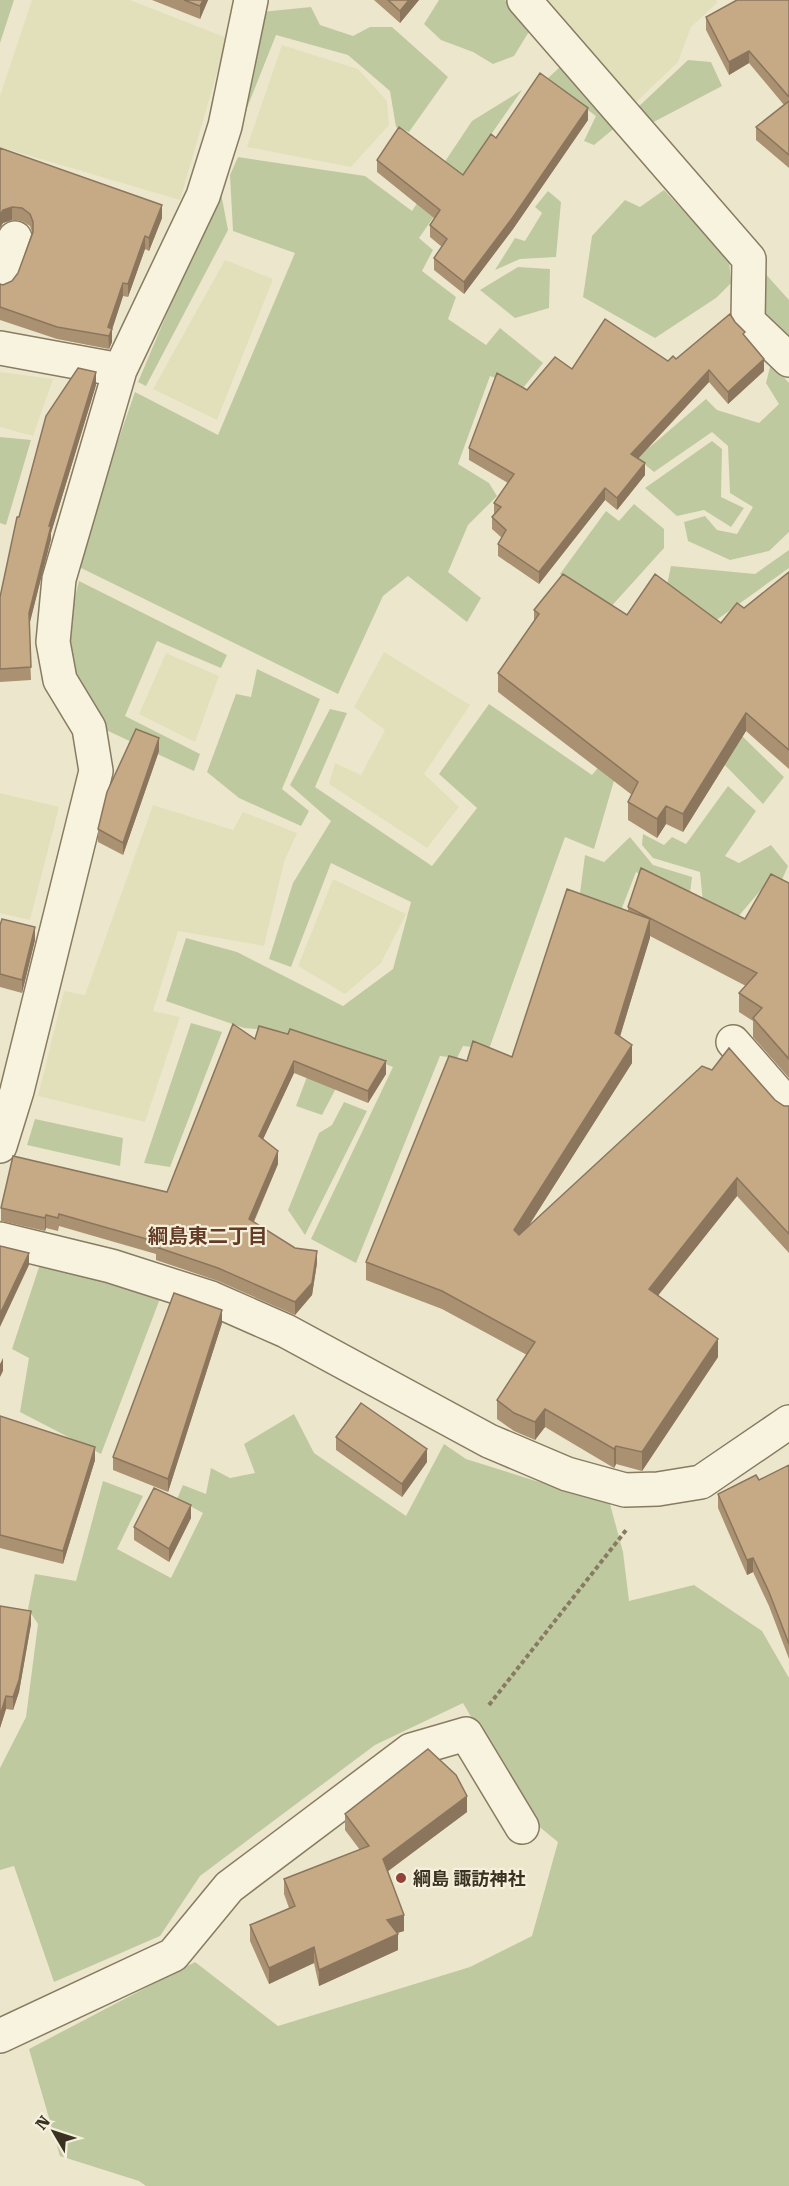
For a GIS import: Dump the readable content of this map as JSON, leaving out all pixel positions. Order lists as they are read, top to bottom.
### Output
{
  "districts": ["綱島東二丁目"],
  "places": ["綱島 諏訪神社"],
  "north": "top left"
}
